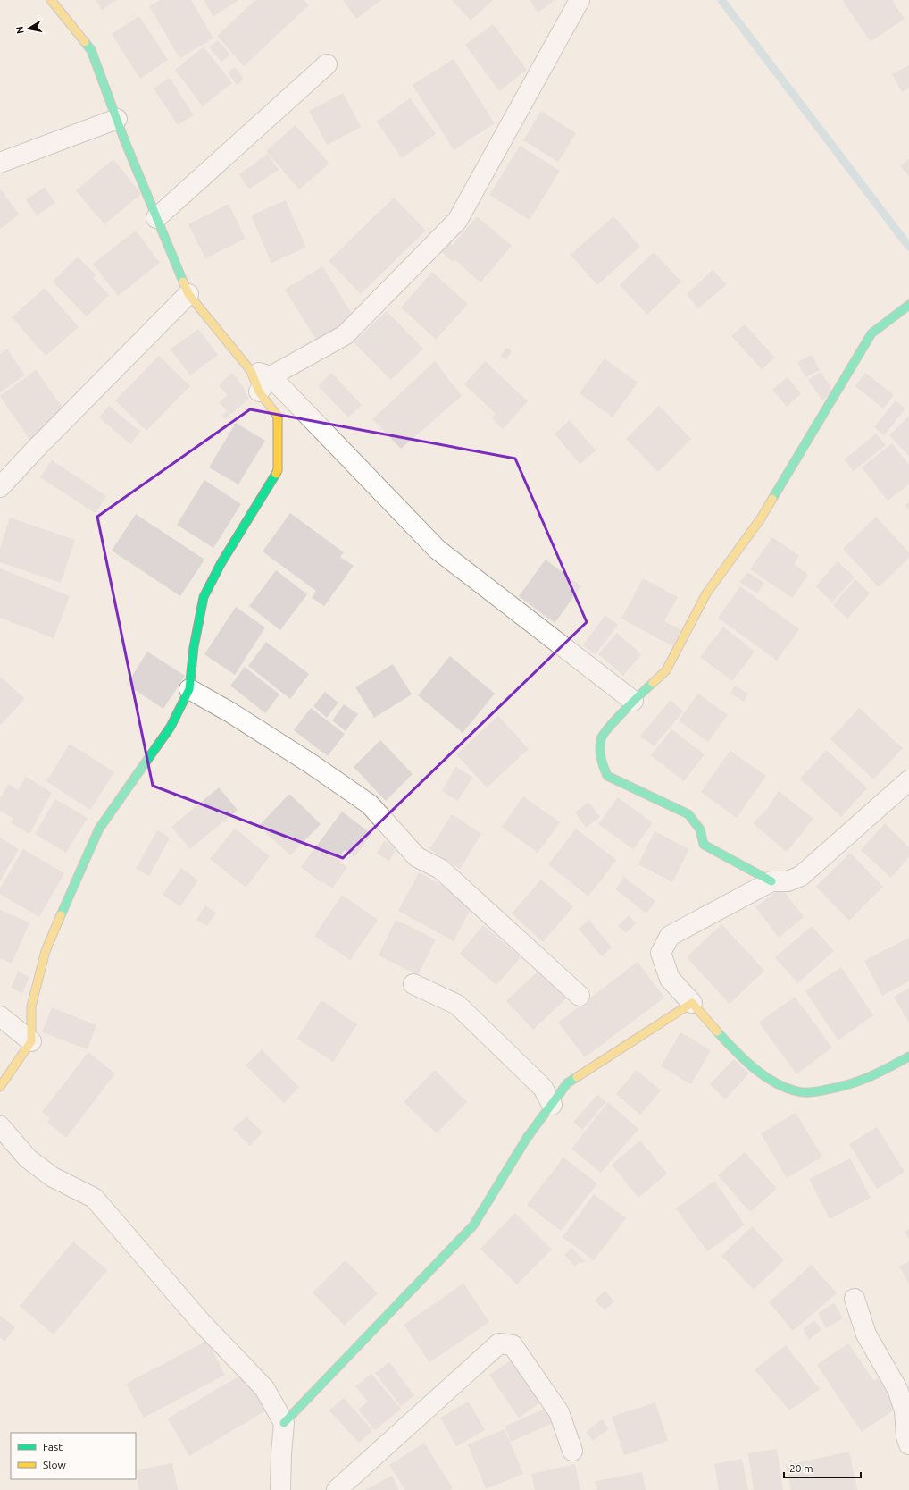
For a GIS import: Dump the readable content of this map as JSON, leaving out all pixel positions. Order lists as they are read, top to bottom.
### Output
{
  "legend": ["Fast", "Slow"],
  "scale_bar": "20 m",
  "north": "left"
}
